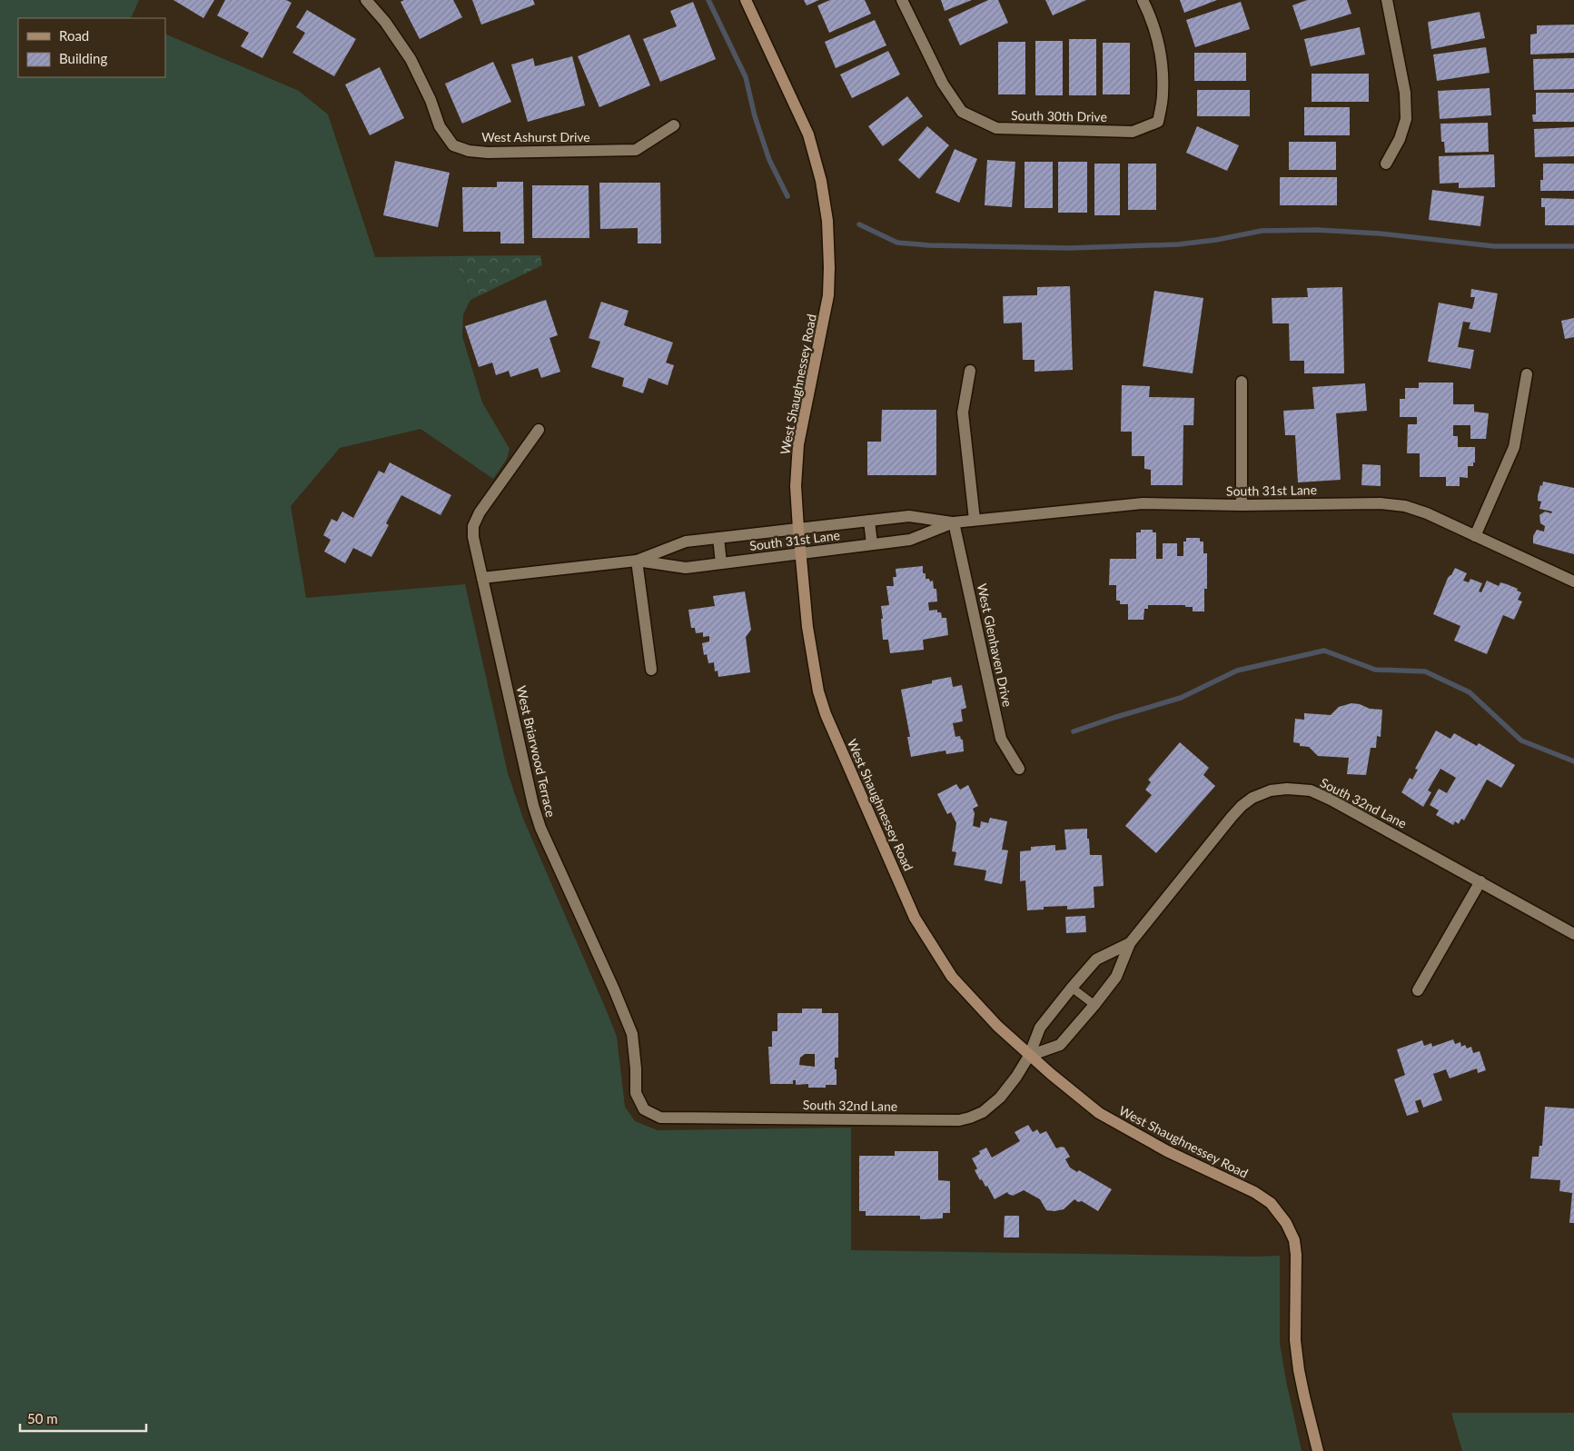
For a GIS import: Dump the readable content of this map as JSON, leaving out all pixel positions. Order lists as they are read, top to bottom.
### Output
{
  "streets": {
    "street": [
      "South 30th Drive",
      "West Ashurst Drive",
      "West Shaughnessey Road",
      "South 31st Lane",
      "West Glenhaven Drive",
      "West Briarwood Terrace",
      "South 32nd Lane"
    ]
  },
  "crossings": [
    ["West Shaughnessey Road", "South 31st Lane"],
    ["West Shaughnessey Road", "South 32nd Lane"],
    ["South 31st Lane", "West Glenhaven Drive"],
    ["South 31st Lane", "West Briarwood Terrace"],
    ["West Briarwood Terrace", "South 32nd Lane"]
  ],
  "legend": ["Road", "Building"],
  "scale_bar": "50 m"
}
